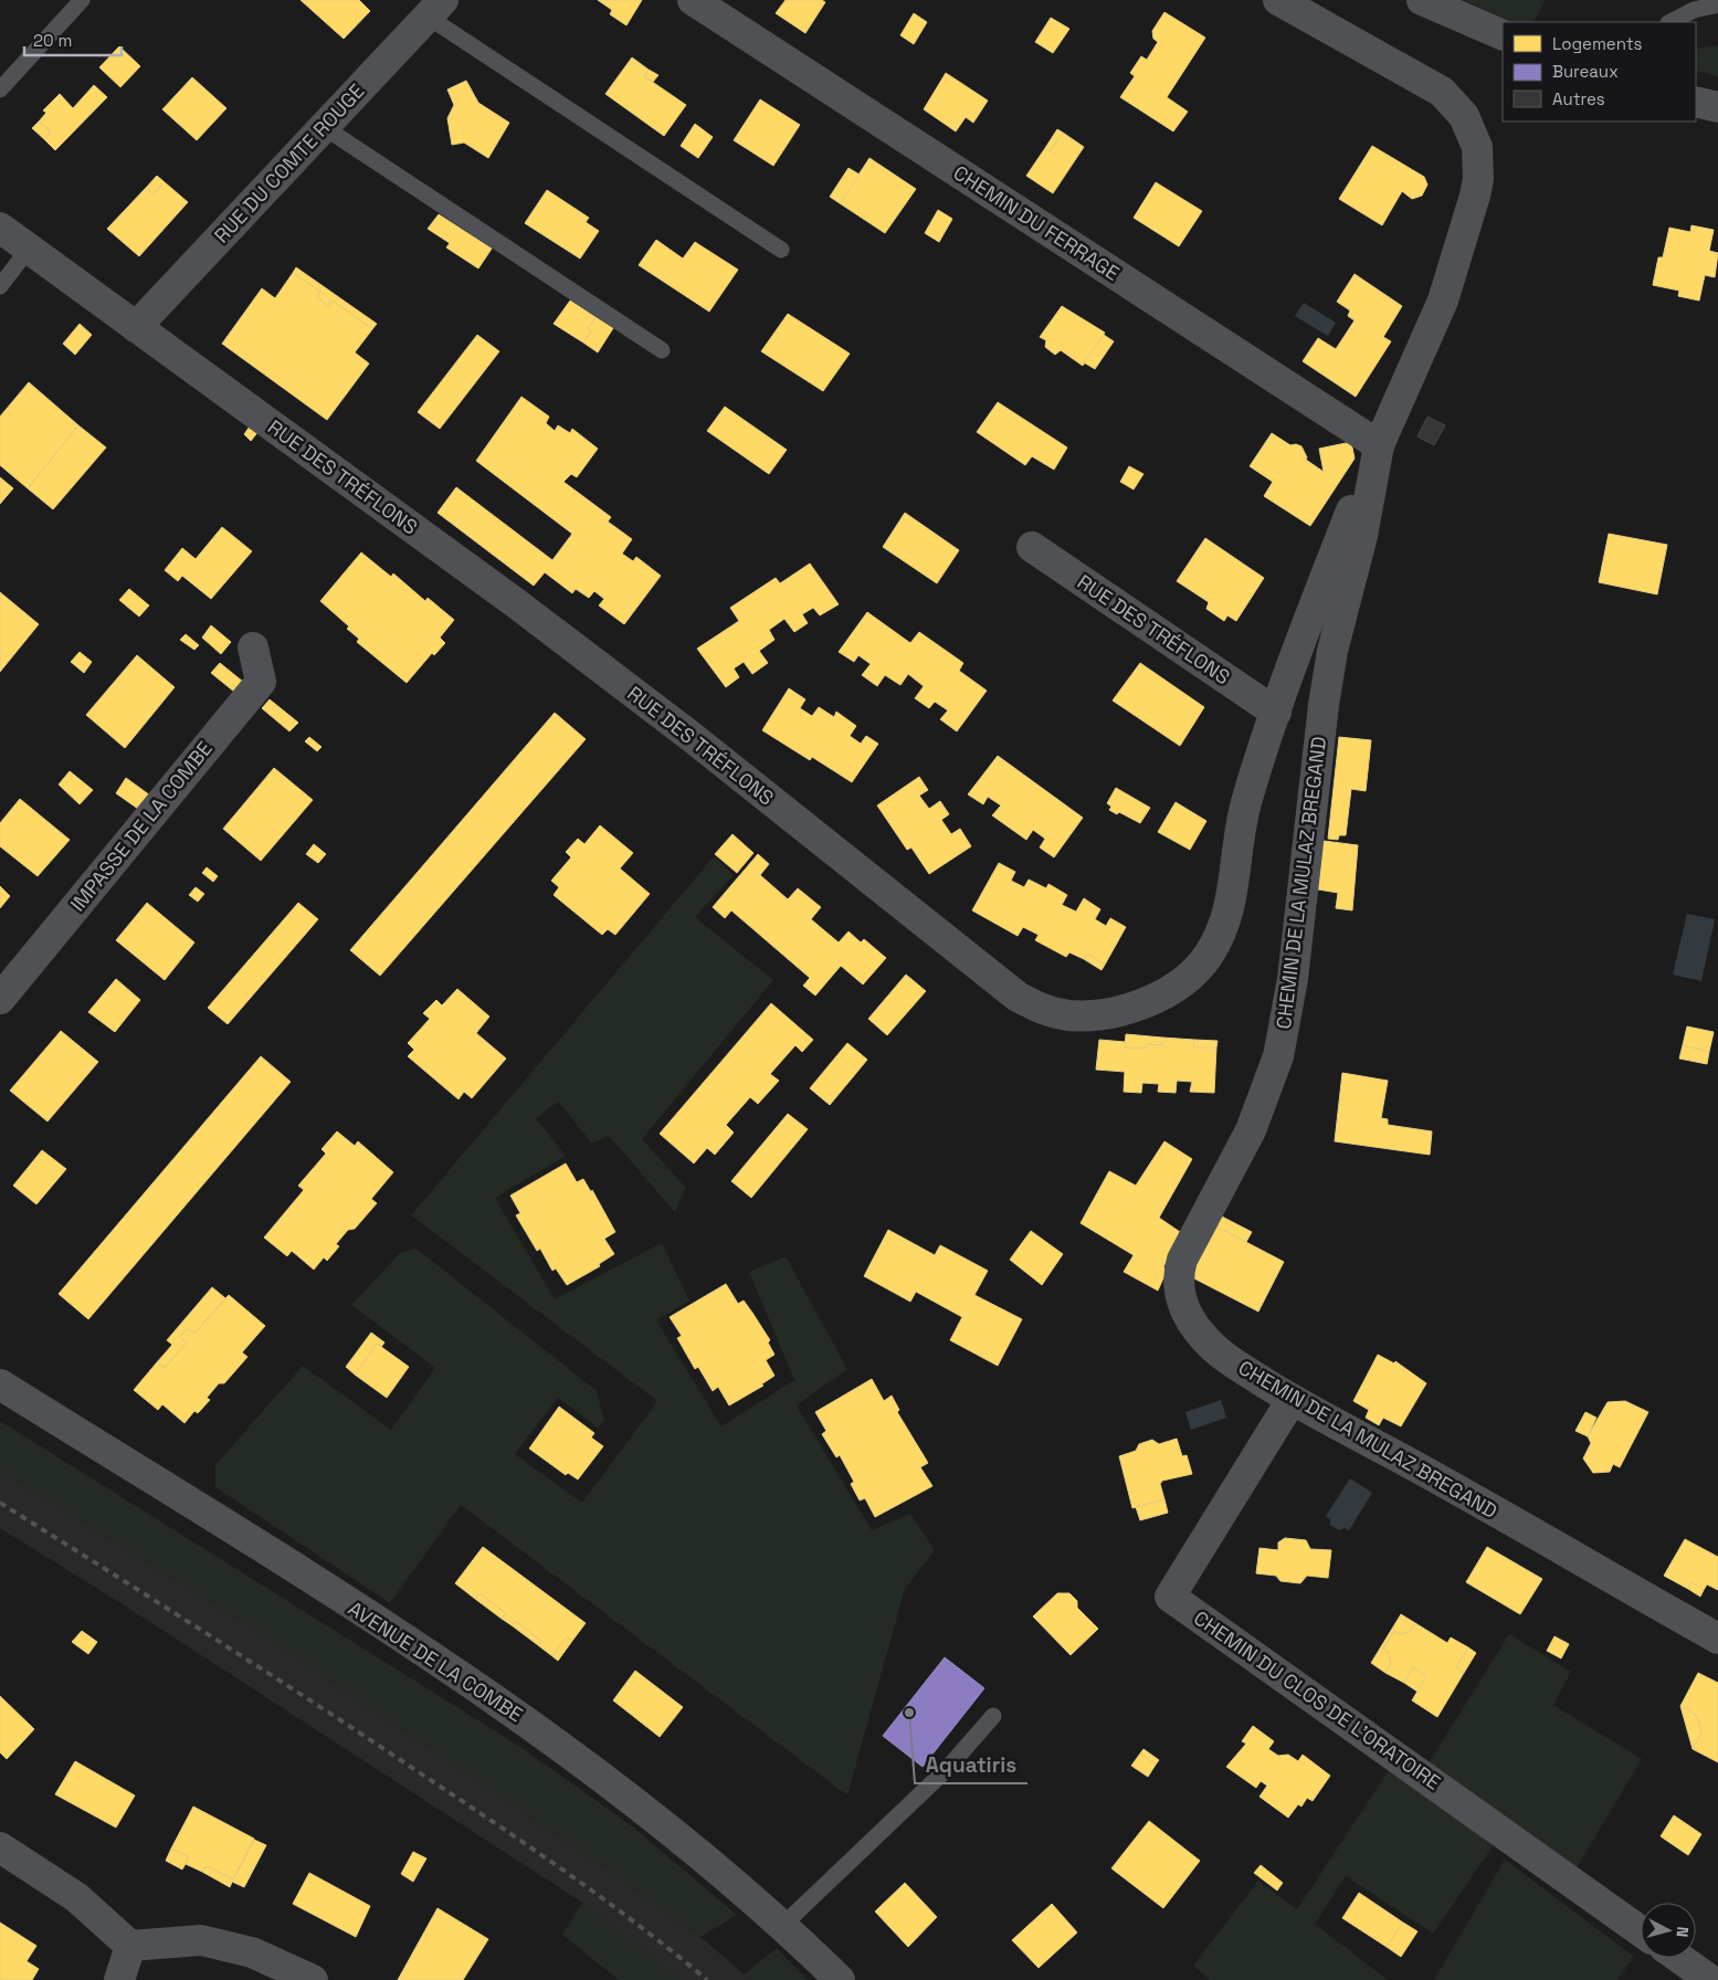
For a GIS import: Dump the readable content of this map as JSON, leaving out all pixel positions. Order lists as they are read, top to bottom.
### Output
{
  "streets": {
    "street": [
      "RUE DU COMTE ROUGE",
      "CHEMIN DU FERRAGE",
      "RUE DES TRÉFLONS",
      "IMPASSE DE LA COMBE",
      "CHEMIN DE LA MULAZ BREGAND",
      "AVENUE DE LA COMBE",
      "CHEMIN DU CLOS DE L'ORATOIRE"
    ]
  },
  "crossings": [
    ["RUE DU COMTE ROUGE", "RUE DES TRÉFLONS"],
    ["CHEMIN DU FERRAGE", "RUE DES TRÉFLONS"],
    ["CHEMIN DU FERRAGE", "CHEMIN DE LA MULAZ BREGAND"],
    ["RUE DES TRÉFLONS", "CHEMIN DE LA MULAZ BREGAND"],
    ["CHEMIN DE LA MULAZ BREGAND", "CHEMIN DU CLOS DE L'ORATOIRE"]
  ],
  "places": ["Aquatiris"],
  "legend": ["Logements", "Bureaux", "Autres"],
  "scale_bar": "20 m",
  "north": "right"
}
